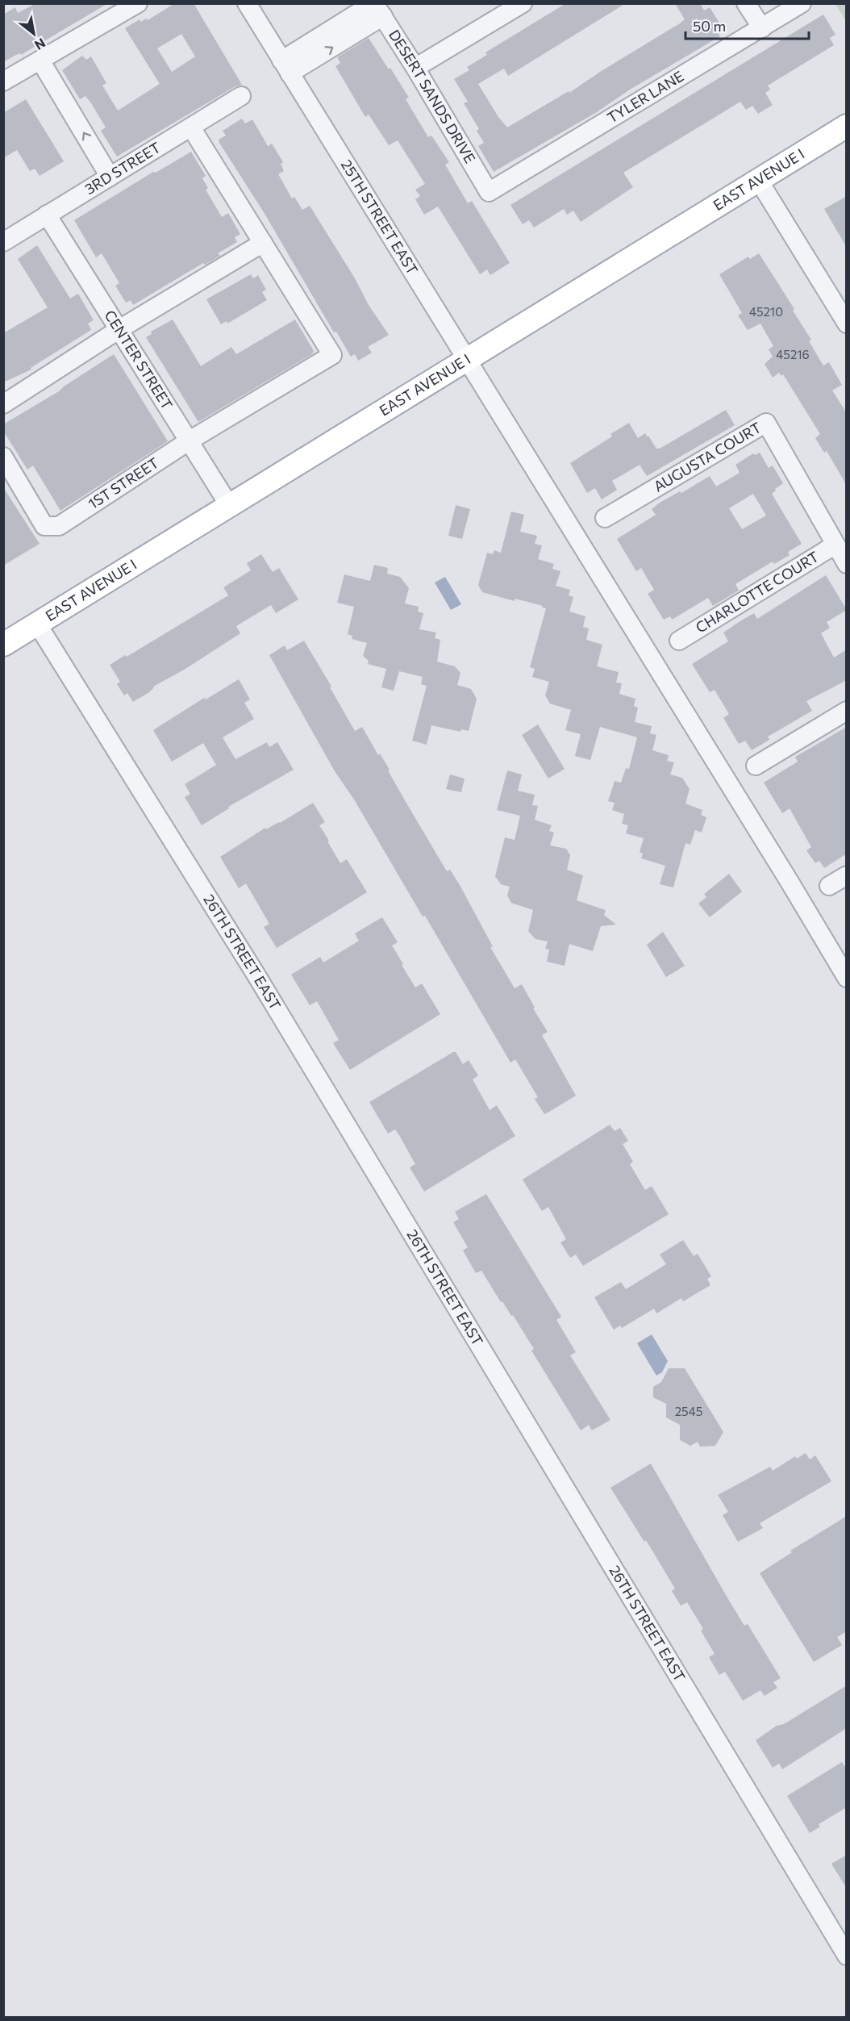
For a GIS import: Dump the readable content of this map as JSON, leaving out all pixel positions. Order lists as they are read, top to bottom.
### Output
{
  "streets": {
    "main road": ["EAST AVENUE I"],
    "street": [
      "DESERT SANDS DRIVE",
      "TYLER LANE",
      "3RD STREET",
      "25TH STREET EAST",
      "CENTER STREET",
      "AUGUSTA COURT",
      "1ST STREET",
      "CHARLOTTE COURT",
      "26TH STREET EAST"
    ]
  },
  "crossings": [
    ["DESERT SANDS DRIVE", "TYLER LANE"],
    ["3RD STREET", "CENTER STREET"],
    ["EAST AVENUE I", "25TH STREET EAST"],
    ["EAST AVENUE I", "CENTER STREET"],
    ["EAST AVENUE I", "26TH STREET EAST"],
    ["CENTER STREET", "1ST STREET"],
    ["AUGUSTA COURT", "CHARLOTTE COURT"]
  ],
  "house_numbers": ["45210", "45216", "2545"],
  "scale_bar": "50 m",
  "north": "bottom right"
}
